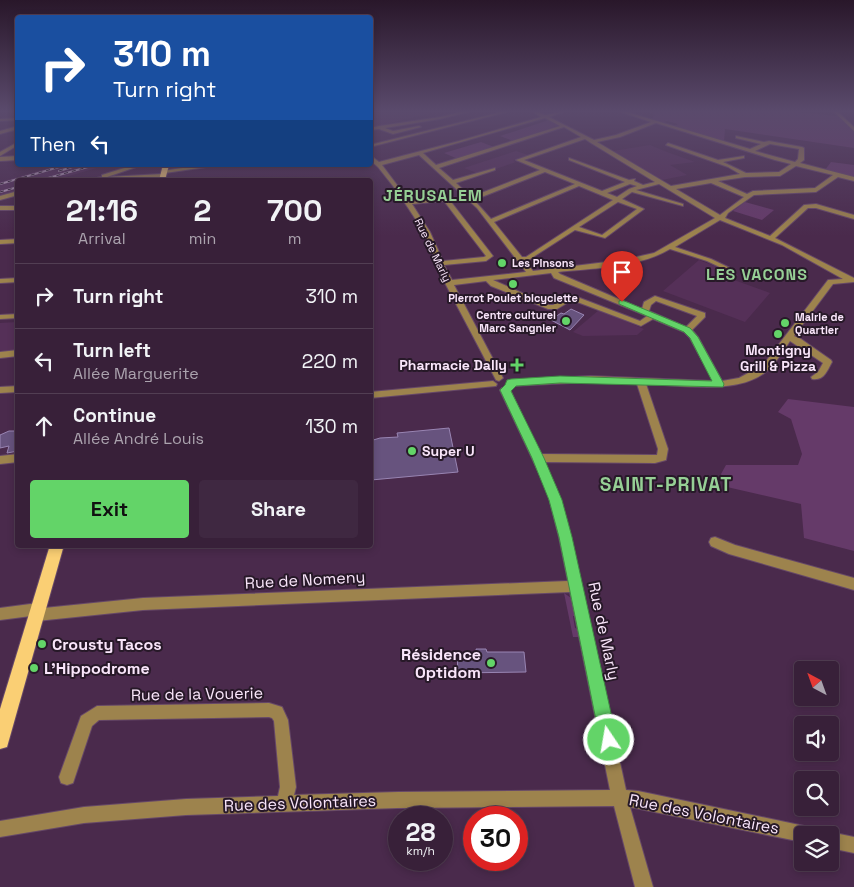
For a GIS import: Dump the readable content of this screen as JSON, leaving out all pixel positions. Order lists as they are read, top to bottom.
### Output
{
  "streets": {
    "street": [
      "Rue de Marly",
      "Rue de Nomeny",
      "Rue de la Vouerie",
      "Rue des Volontaires"
    ]
  },
  "crossings": [
    ["Rue de Marly", "Rue de Nomeny"],
    ["Rue de Marly", "Rue des Volontaires"],
    ["Rue de la Vouerie", "Rue des Volontaires"]
  ],
  "districts": ["JÉRUSALEM", "LES VACONS", "SAINT-PRIVAT"],
  "places": {
    "other": [
      "Les Pinsons",
      "Pierrot Poulet bicyclette",
      "Centre culturel Marc Sangnier",
      "Mairie de Quartier",
      "Montigny Grill & Pizza",
      "Super U",
      "Crousty Tacos",
      "Résidence Optidom",
      "L'Hippodrome"
    ],
    "health": ["Pharmacie Dally"]
  },
  "north": "top left",
  "page": {
    "turn": ["310 m", "Turn right"],
    "then": "Then",
    "eta": [
      "21:16",
      "Arrival",
      "2",
      "min",
      "700",
      "m"
    ],
    "list": [
      {
        "name": "Turn right",
        "value": "310 m"
      },
      {
        "name": "Turn left",
        "note": "Allée Marguerite",
        "value": "220 m"
      },
      {
        "name": "Continue",
        "note": "Allée André Louis",
        "value": "130 m"
      }
    ],
    "buttons": ["Exit", "Share"],
    "speed": "28 km/h",
    "limit": "30"
  }
}
